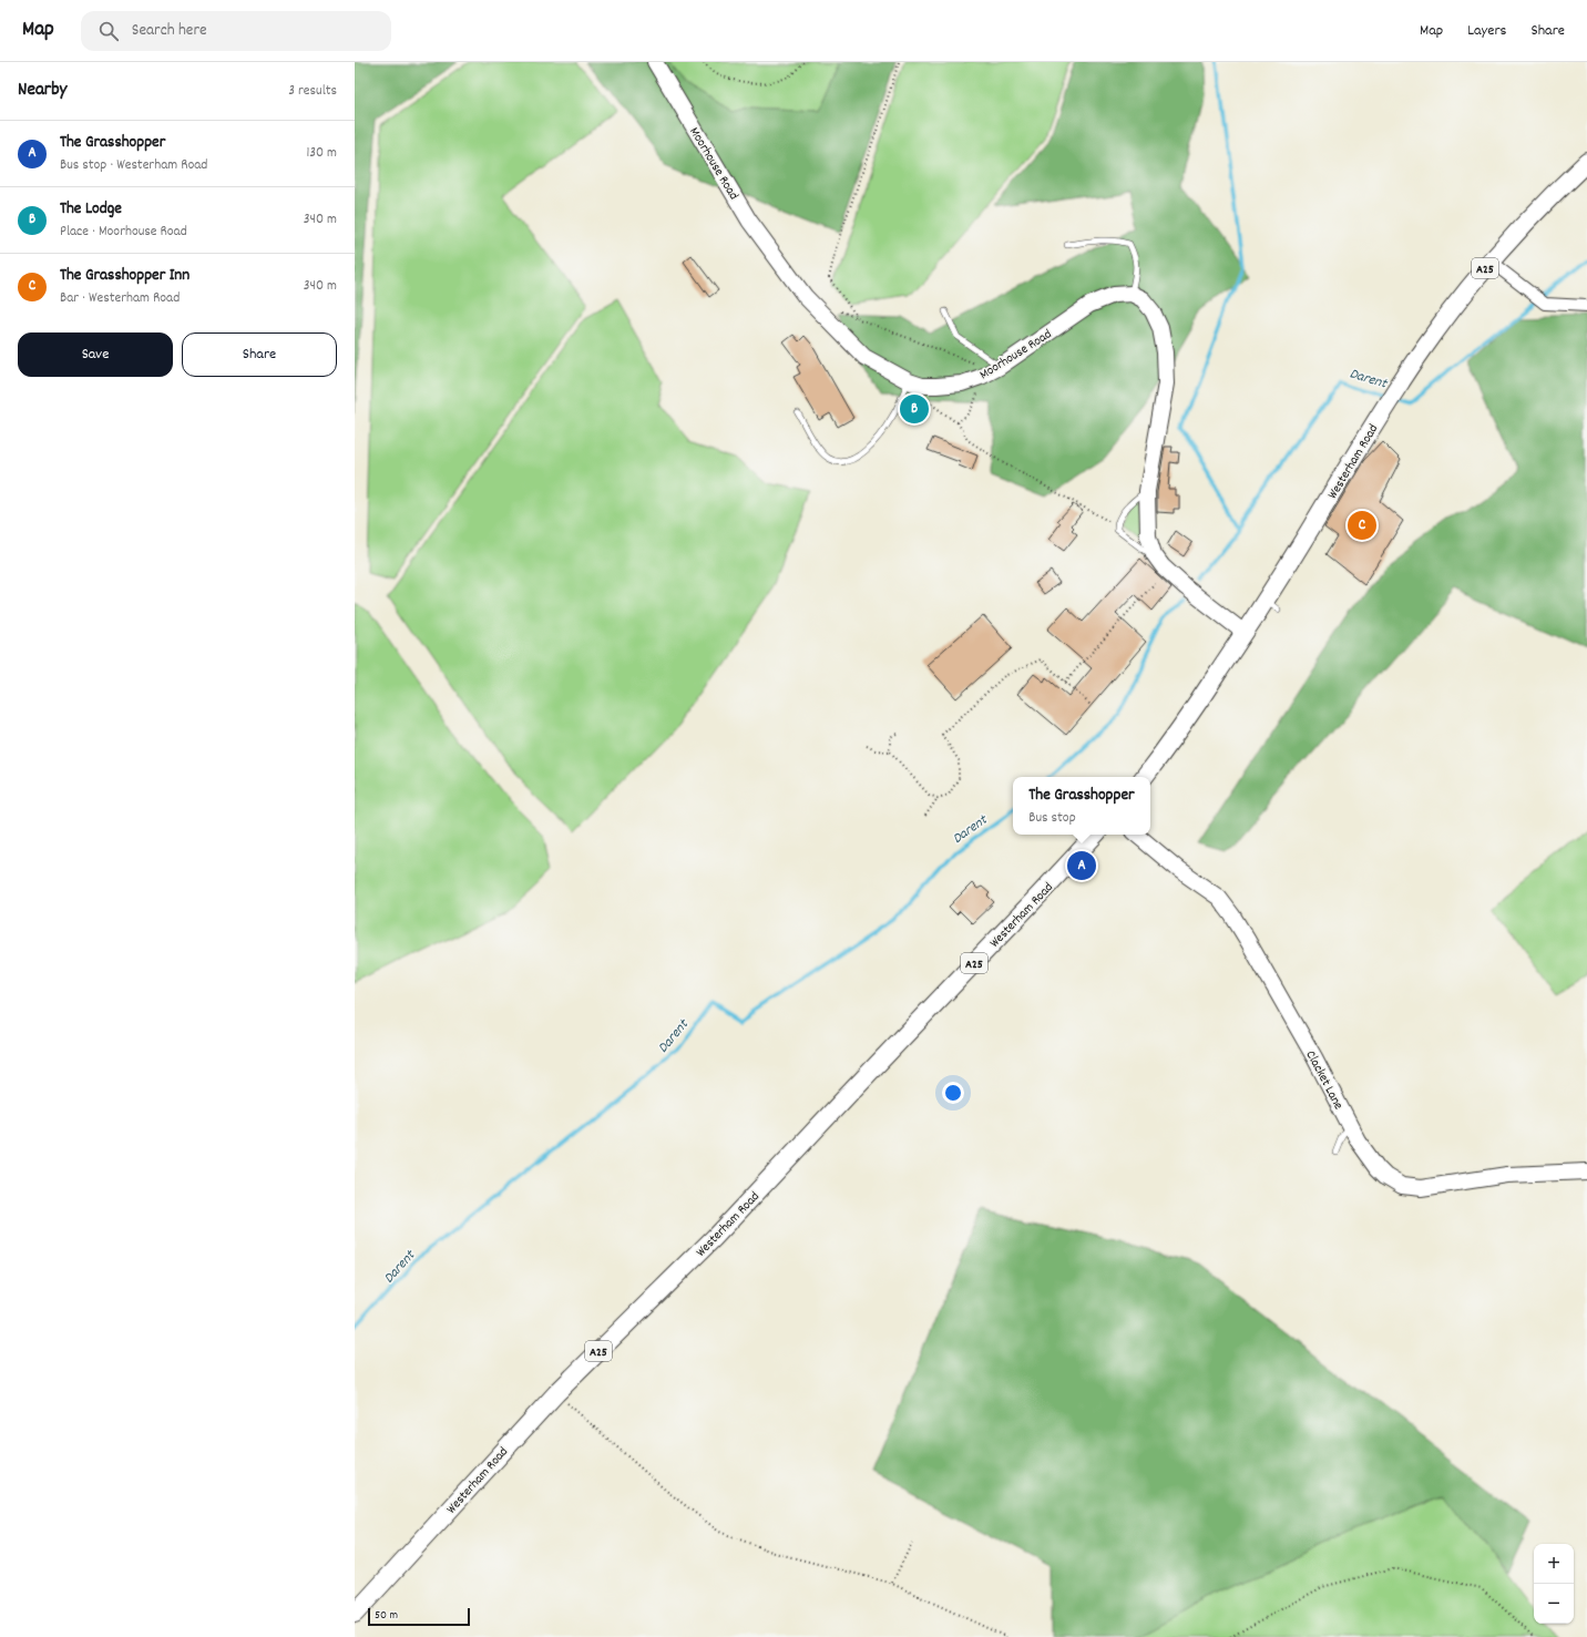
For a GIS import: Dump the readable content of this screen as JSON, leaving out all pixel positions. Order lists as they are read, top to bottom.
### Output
{
  "streets": {
    "main road": ["A25", "Westerham Road"],
    "street": ["Moorhouse Road", "Clacket Lane"]
  },
  "water": ["Darent"],
  "scale_bar": "50 m",
  "page": {
    "header": "Map",
    "search": "Search here",
    "nav": ["Map", "Layers", "Share"],
    "heading": ["Nearby", "3 results"],
    "list": [
      {
        "mark": "A",
        "name": "The Grasshopper",
        "note": "Bus stop · Westerham Road",
        "value": "130 m"
      },
      {
        "mark": "B",
        "name": "The Lodge",
        "note": "Place · Moorhouse Road",
        "value": "340 m"
      },
      {
        "mark": "C",
        "name": "The Grasshopper Inn",
        "note": "Bar · Westerham Road",
        "value": "340 m"
      }
    ],
    "buttons": ["Save", "Share"],
    "pins": ["B", "C", "A"],
    "popup": ["The Grasshopper", "Bus stop"],
    "map_buttons": ["+", "−"],
    "scale": "50 m"
  }
}
